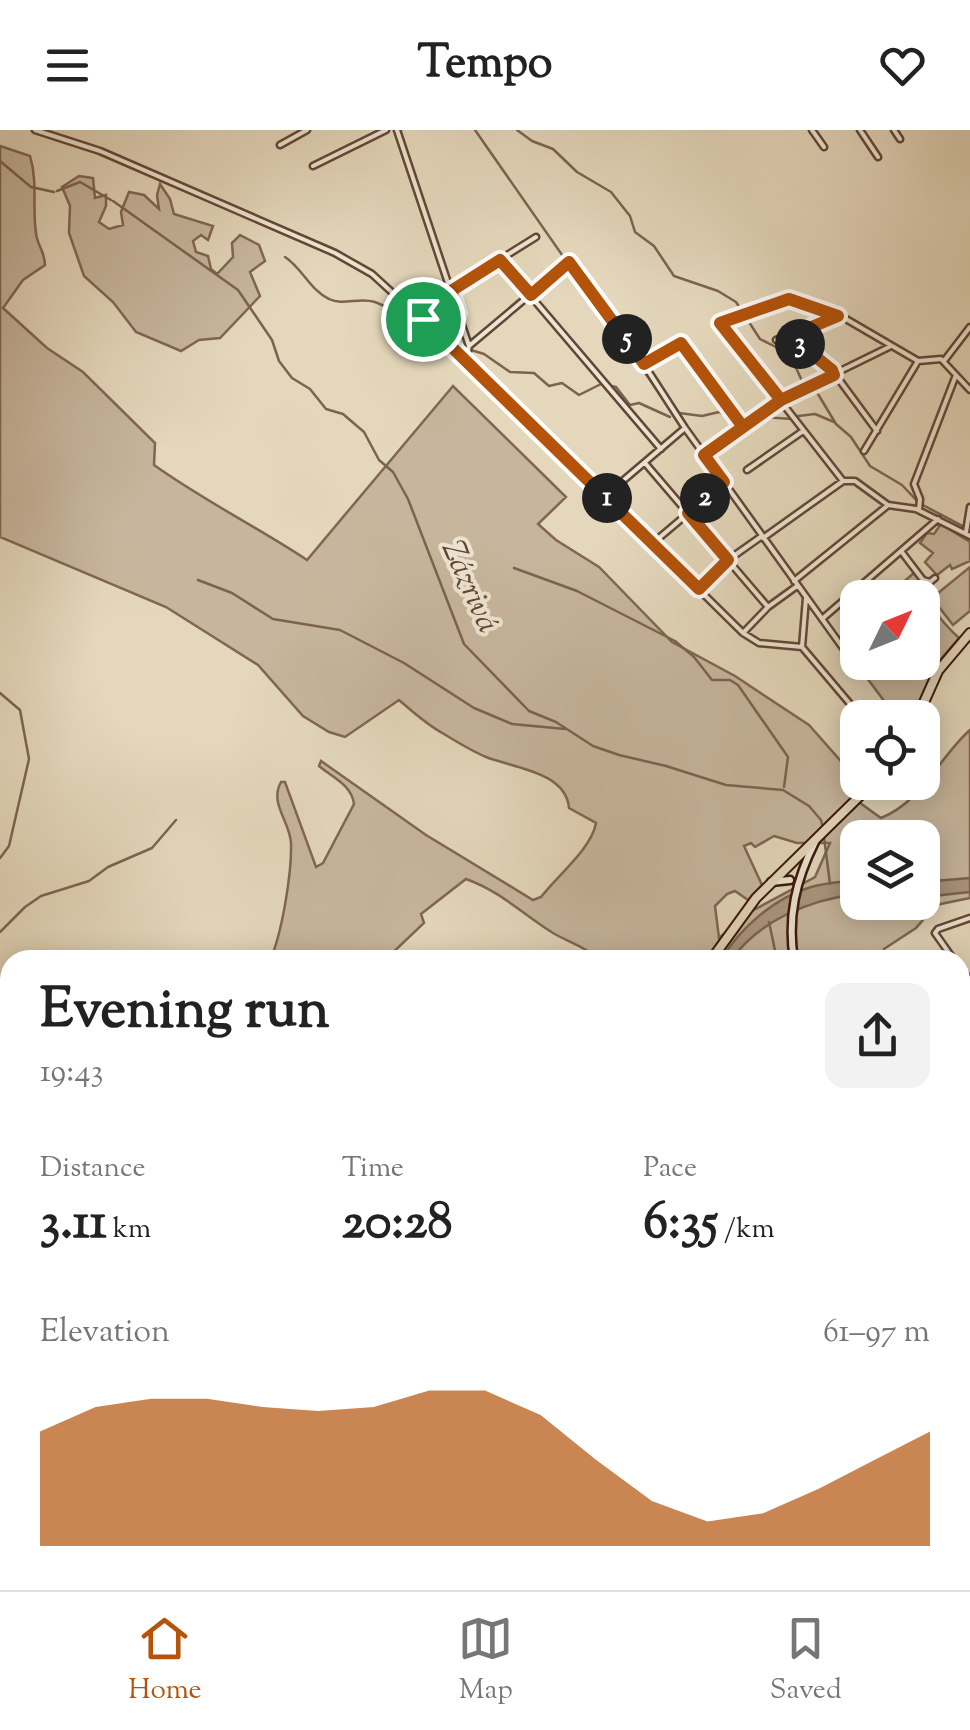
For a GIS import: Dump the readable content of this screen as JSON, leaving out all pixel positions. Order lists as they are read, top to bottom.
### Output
{
  "water": ["Zázrivá"],
  "north": "top right",
  "page": {
    "header": "Tempo",
    "pins": [
      "5",
      "3",
      "1",
      "2"
    ],
    "heading": ["Evening run", "19:43"],
    "stats": [
      ["Distance", "3.11 km"],
      ["Time", "20:28"],
      ["Pace", "6:35 /km"]
    ],
    "chart": ["Elevation", "61–97 m"],
    "tabs": ["Home", "Map", "Saved"]
  }
}
